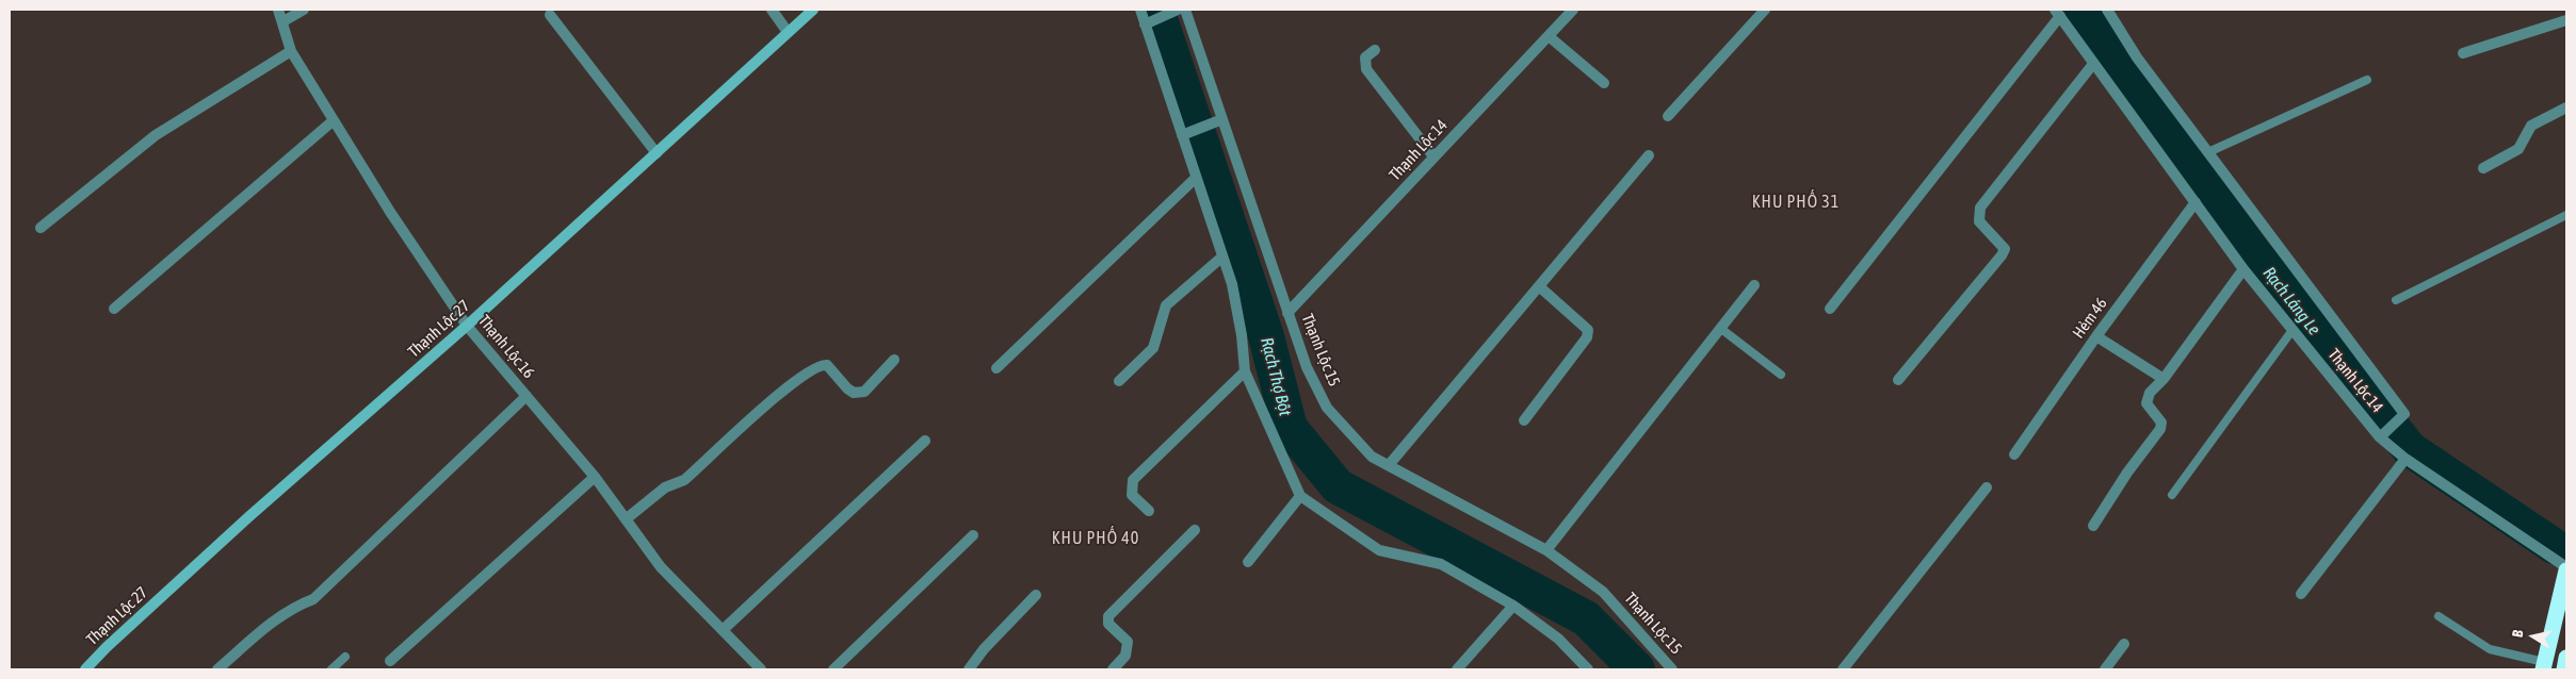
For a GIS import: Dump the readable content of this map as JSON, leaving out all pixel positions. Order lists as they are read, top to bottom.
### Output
{
  "streets": {
    "street": [
      "Thạnh Lộc 14",
      "Hẻm 46",
      "Thạnh Lộc 27",
      "Thạnh Lộc 16",
      "Thạnh Lộc 15"
    ]
  },
  "crossings": [
    ["Thạnh Lộc 14", "Hẻm 46"],
    ["Thạnh Lộc 14", "Thạnh Lộc 15"],
    ["Thạnh Lộc 27", "Thạnh Lộc 16"]
  ],
  "districts": ["KHU PHỐ 31", "KHU PHỐ 40"],
  "water": ["Rạch Láng Le", "Rạch Thợ Bột"],
  "north": "left"
}
